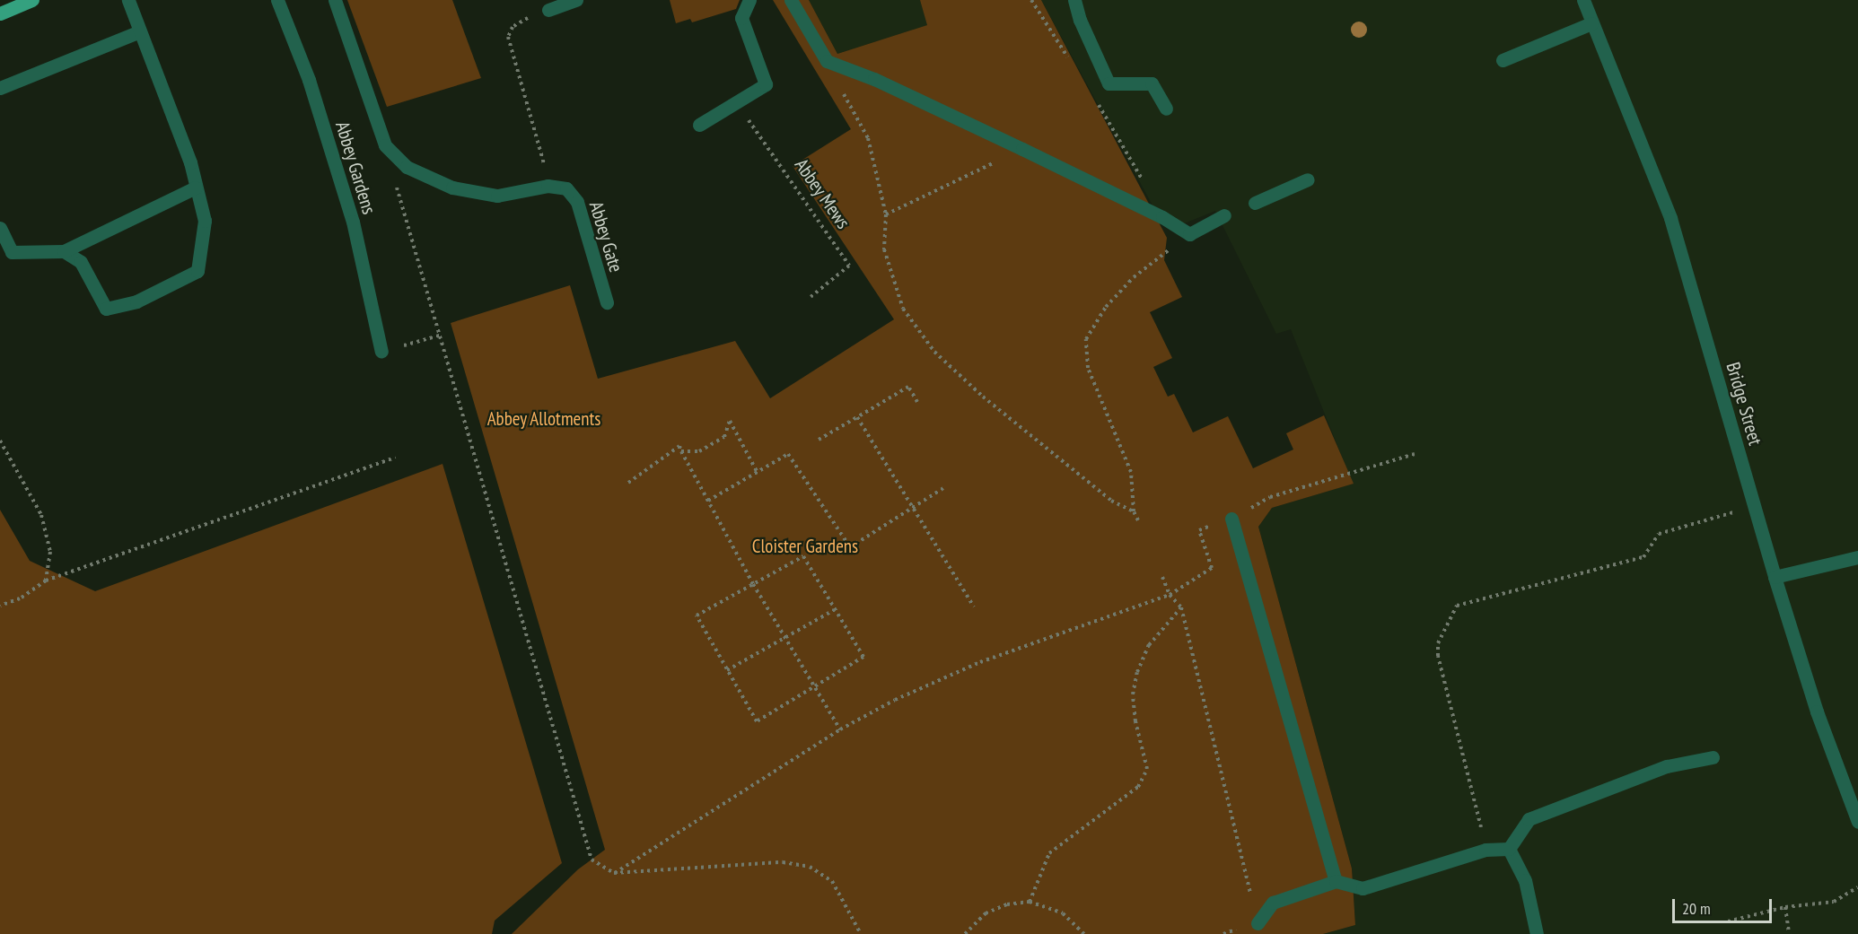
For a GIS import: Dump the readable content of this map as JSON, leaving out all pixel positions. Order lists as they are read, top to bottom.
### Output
{
  "streets": {
    "street": ["Abbey Gardens", "Abbey Gate", "Bridge Street"],
    "path": ["Abbey Mews"]
  },
  "parks": ["Abbey Allotments", "Cloister Gardens"],
  "scale_bar": "20 m"
}
